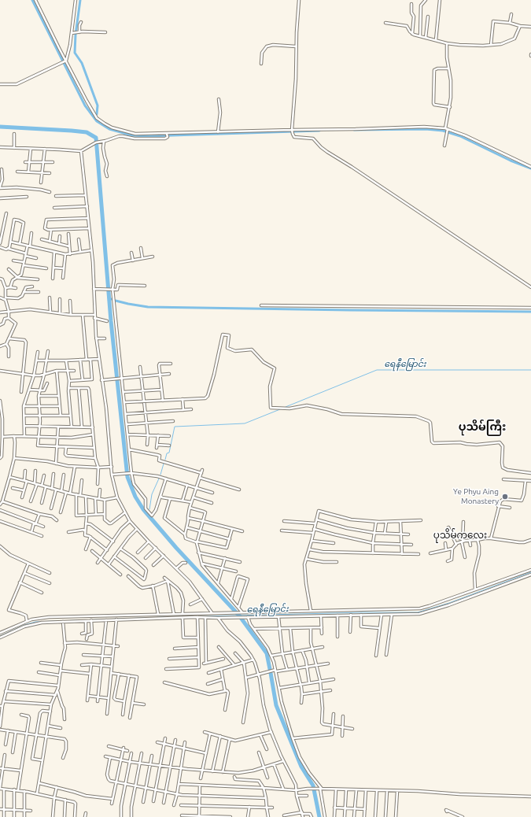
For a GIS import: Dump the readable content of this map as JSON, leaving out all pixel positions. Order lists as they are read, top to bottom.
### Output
{
  "districts": ["ပုသိမ်ကြီး", "ပုသိမ်ကလေး"],
  "water": ["ရေနီမြောင်း"],
  "places": ["Ye Phyu Aing Monastery"]
}
